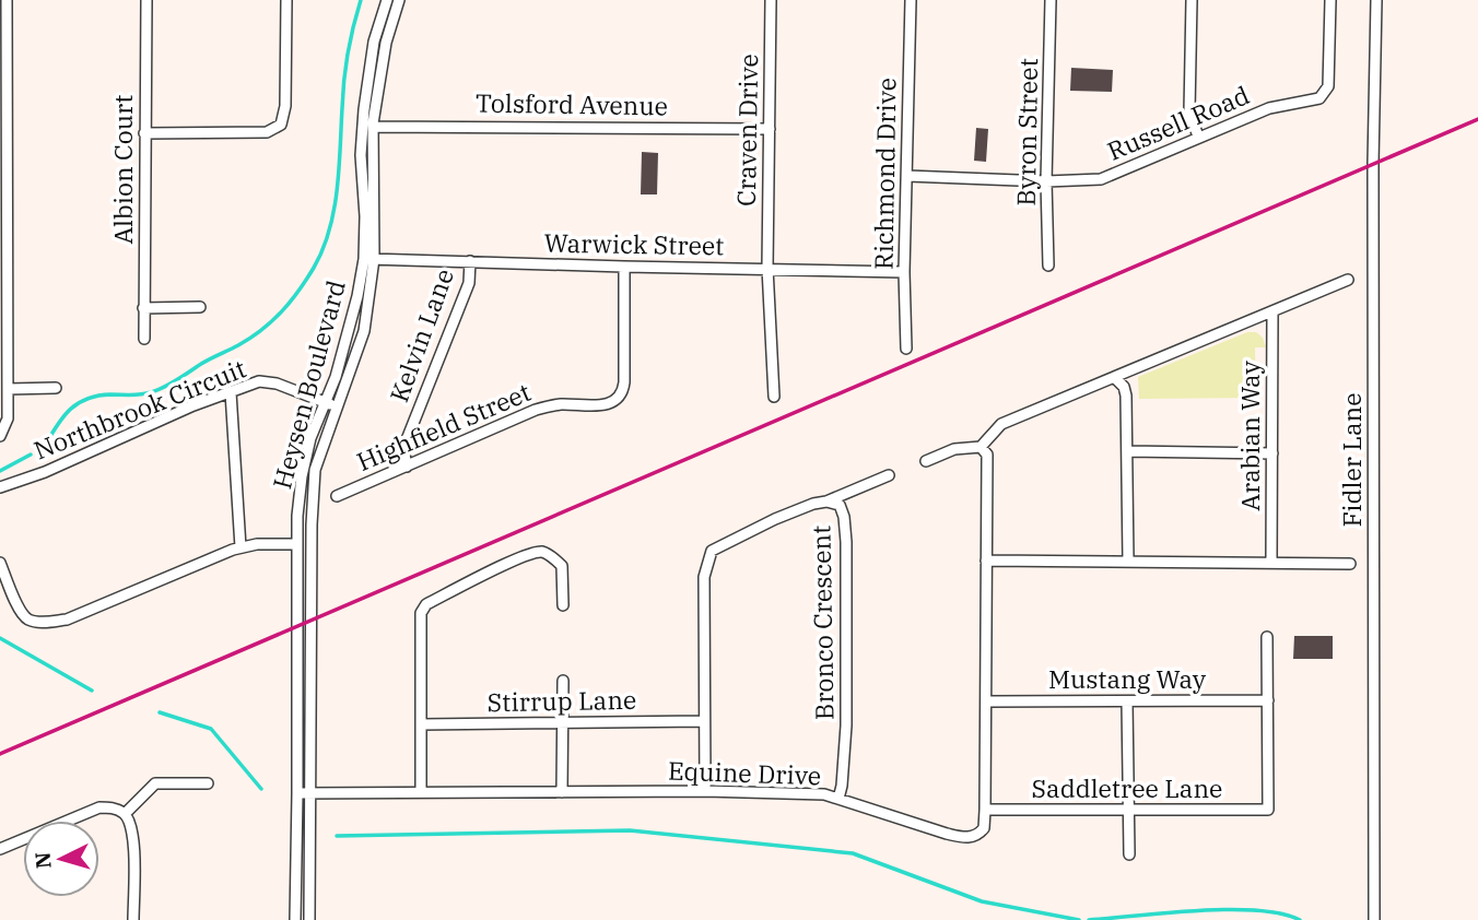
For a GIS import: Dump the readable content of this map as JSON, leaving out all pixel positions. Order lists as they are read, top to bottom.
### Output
{
  "streets": {
    "street": [
      "Tolsford Avenue",
      "Russell Road",
      "Craven Drive",
      "Byron Street",
      "Albion Court",
      "Richmond Drive",
      "Warwick Street",
      "Kelvin Lane",
      "Heysen Boulevard",
      "Northbrook Circuit",
      "Highfield Street",
      "Arabian Way",
      "Fidler Lane",
      "Bronco Crescent",
      "Mustang Way",
      "Stirrup Lane",
      "Equine Drive",
      "Saddletree Lane"
    ]
  },
  "crossings": [
    ["Tolsford Avenue", "Craven Drive"],
    ["Tolsford Avenue", "Heysen Boulevard"],
    ["Russell Road", "Byron Street"],
    ["Russell Road", "Richmond Drive"],
    ["Craven Drive", "Warwick Street"],
    ["Richmond Drive", "Warwick Street"],
    ["Warwick Street", "Kelvin Lane"],
    ["Warwick Street", "Heysen Boulevard"],
    ["Warwick Street", "Highfield Street"],
    ["Kelvin Lane", "Highfield Street"],
    ["Heysen Boulevard", "Northbrook Circuit"],
    ["Heysen Boulevard", "Equine Drive"],
    ["Bronco Crescent", "Stirrup Lane"],
    ["Bronco Crescent", "Equine Drive"],
    ["Mustang Way", "Saddletree Lane"],
    ["Equine Drive", "Saddletree Lane"]
  ],
  "north": "left"
}
